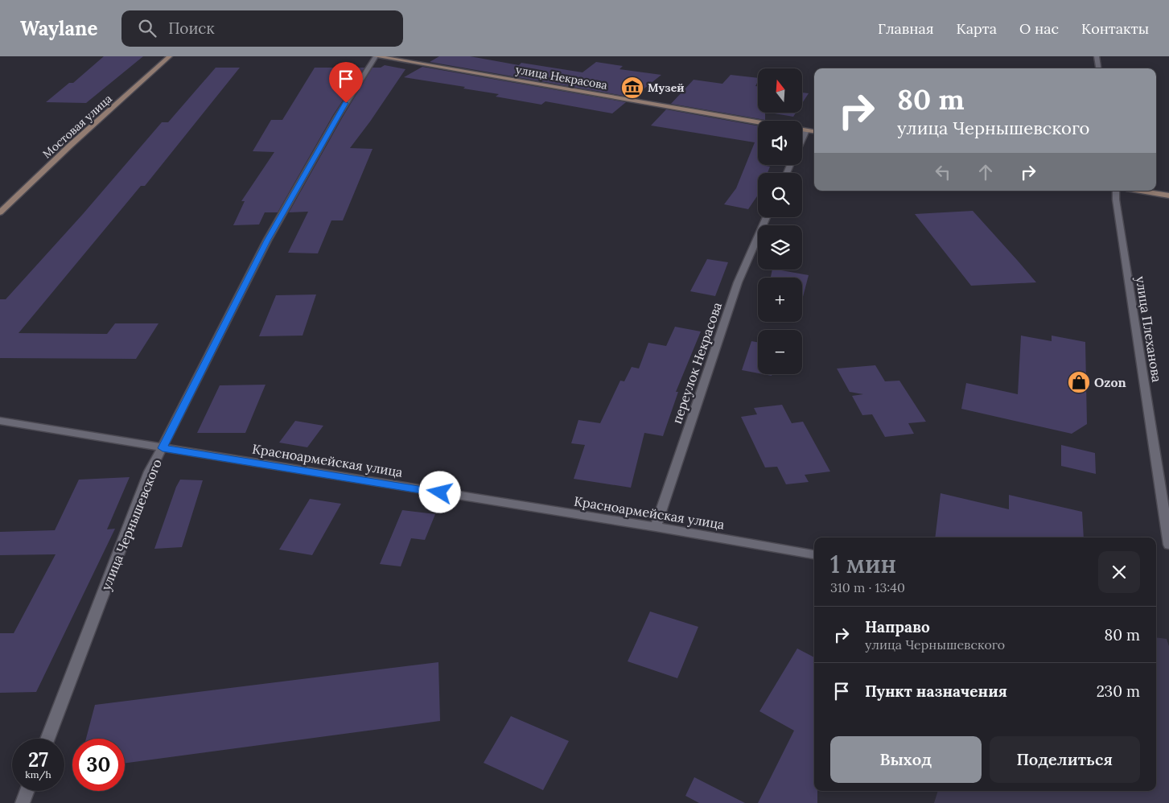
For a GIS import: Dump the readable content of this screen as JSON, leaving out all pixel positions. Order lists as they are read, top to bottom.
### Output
{
  "streets": {
    "street": [
      "улица Некрасова",
      "Мостовая улица",
      "улица Плеханова",
      "переулок Некрасова",
      "Красноармейская улица",
      "улица Чернышевского"
    ]
  },
  "crossings": [
    ["улица Некрасова", "улица Чернышевского"],
    ["переулок Некрасова", "Красноармейская улица"],
    ["Красноармейская улица", "улица Чернышевского"]
  ],
  "places": {
    "museum": ["Музей"],
    "shop": ["Ozon"]
  },
  "north": "top",
  "page": {
    "header": "Waylane",
    "search": "Поиск",
    "nav": [
      "Главная",
      "Карта",
      "О нас",
      "Контакты"
    ],
    "map_buttons": ["+", "−"],
    "turn": ["80 m", "улица Чернышевского"],
    "heading": ["1 мин", "310 m · 13:40"],
    "list": [
      {
        "name": "Направо",
        "note": "улица Чернышевского",
        "value": "80 m"
      },
      {
        "name": "Пункт назначения",
        "value": "230 m"
      }
    ],
    "buttons": ["Выход", "Поделиться"],
    "speed": "27 km/h",
    "limit": "30"
  }
}
